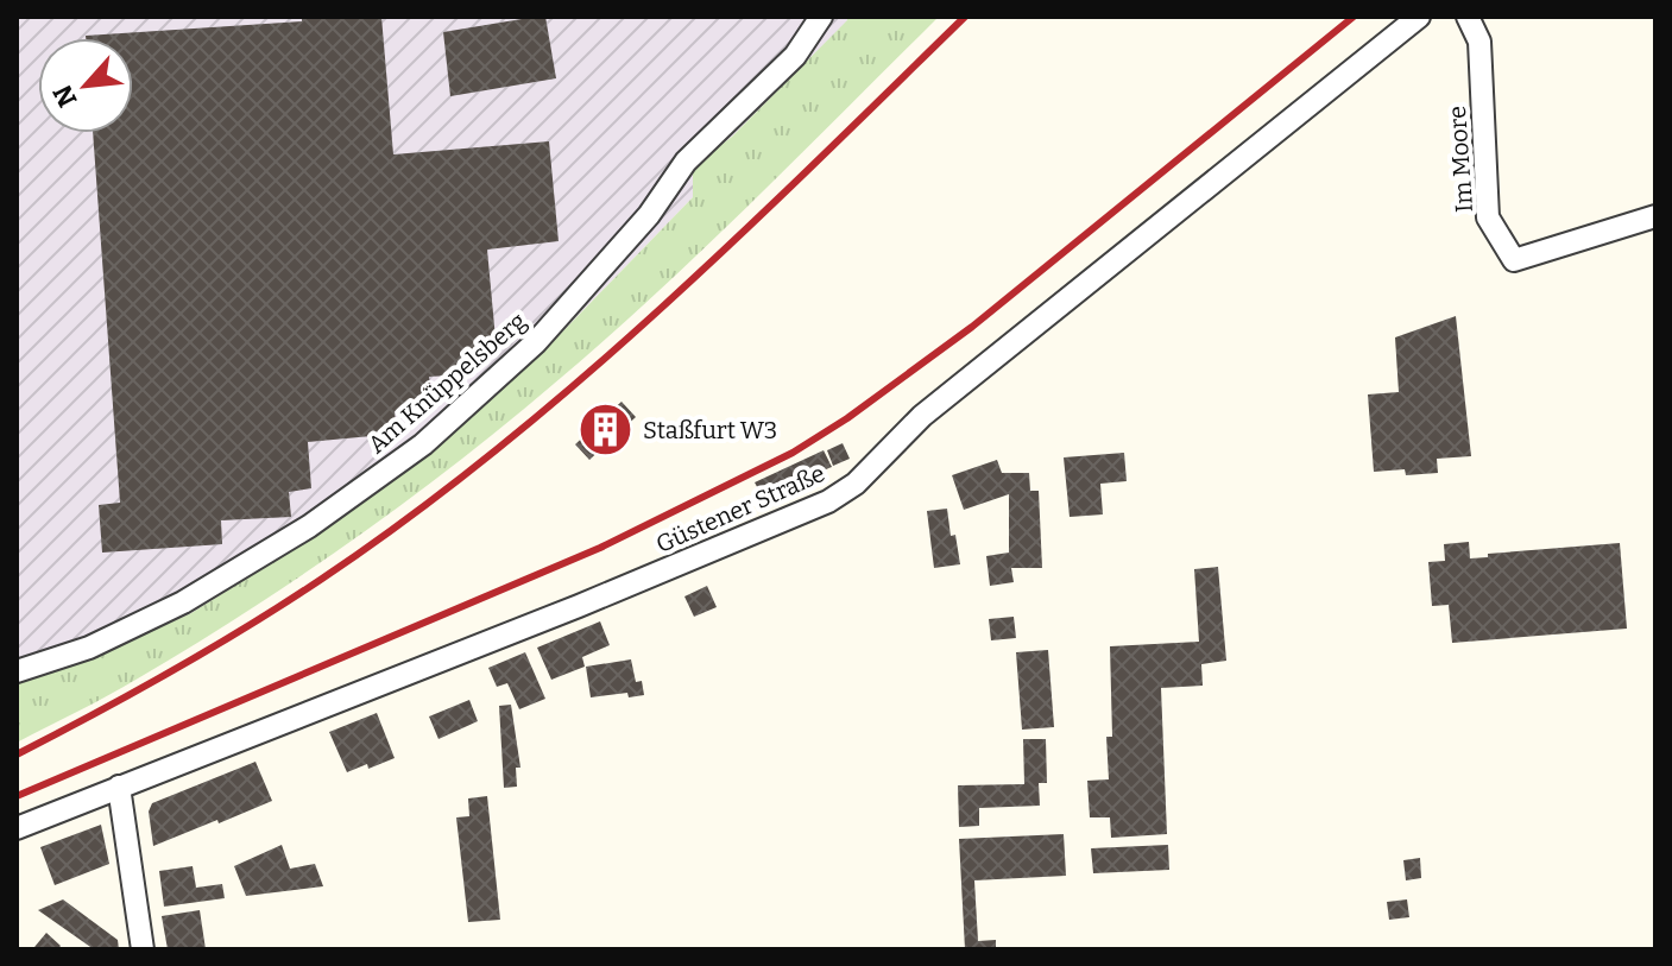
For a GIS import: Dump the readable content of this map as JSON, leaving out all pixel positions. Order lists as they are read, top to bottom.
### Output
{
  "streets": {
    "street": ["Im Moore", "Am Knüppelsberg", "Güstener Straße"]
  },
  "places": {
    "building": ["Staßfurt W3"]
  },
  "north": "bottom left"
}
